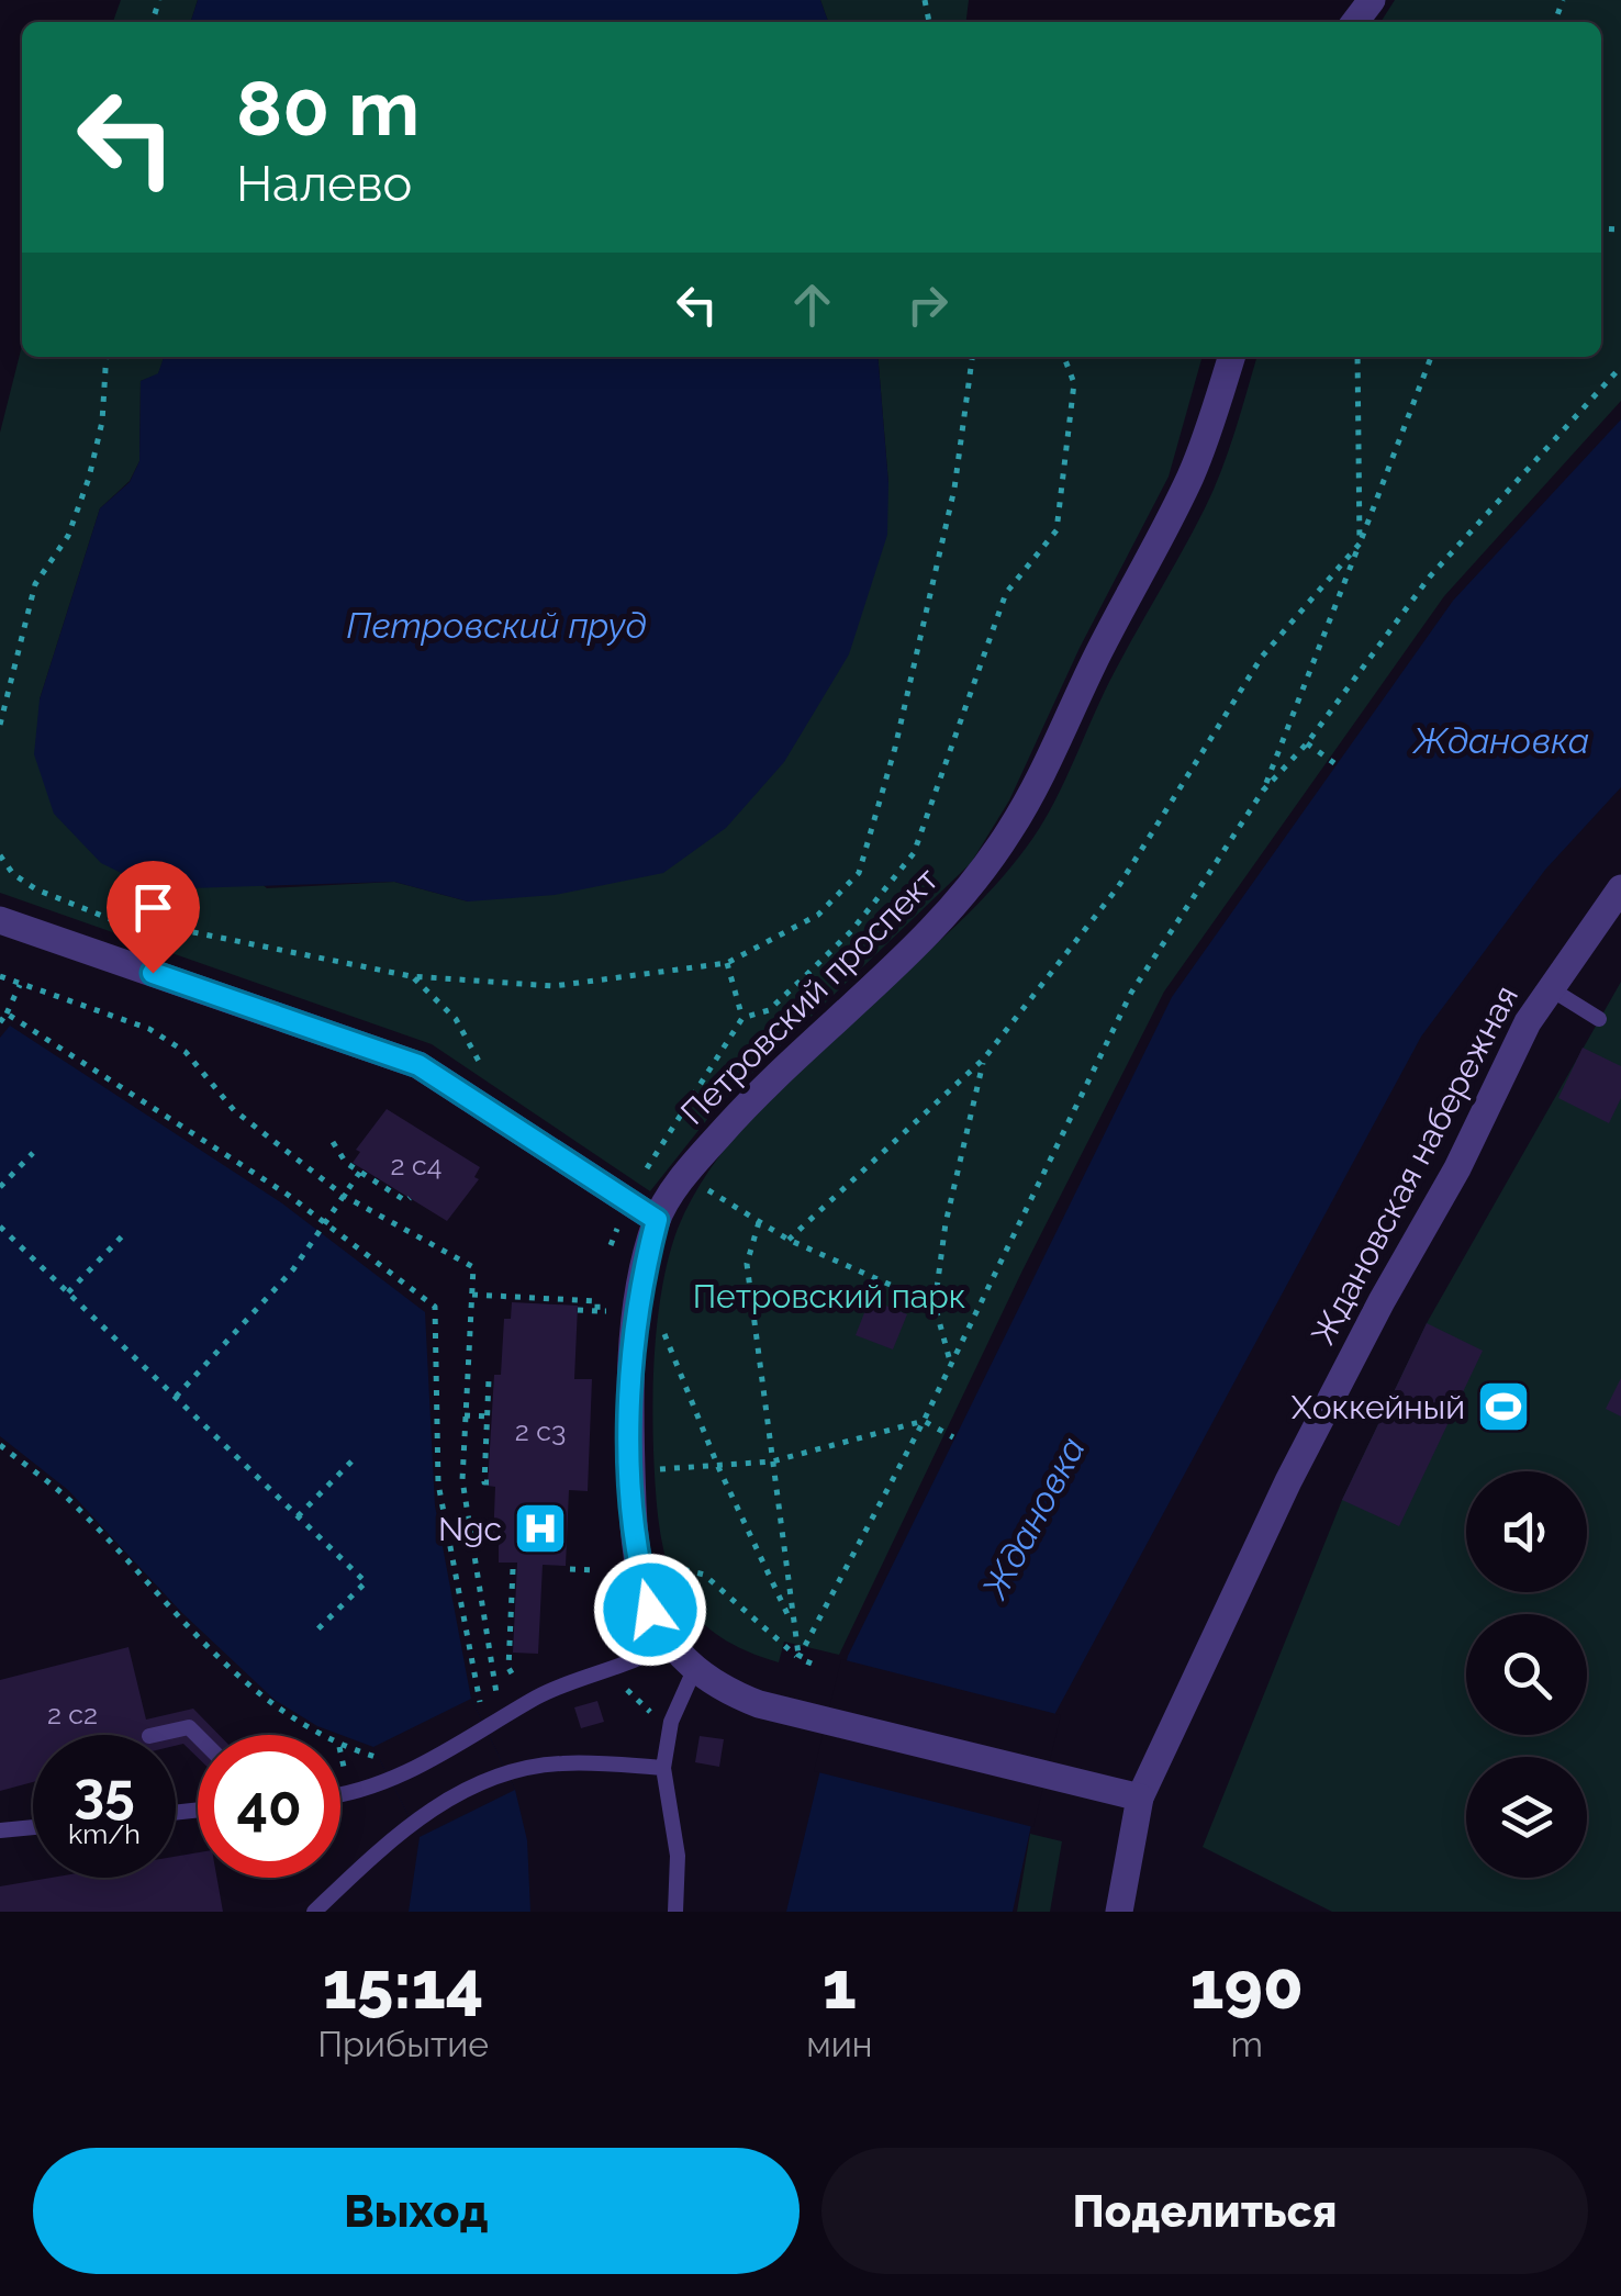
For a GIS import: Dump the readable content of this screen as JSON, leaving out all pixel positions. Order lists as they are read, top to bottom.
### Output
{
  "streets": {
    "street": ["Петровский проспект", "Ждановская набережная"]
  },
  "crossings": [
    ["Петровский проспект", "Ждановская набережная"]
  ],
  "water": ["Петровский пруд", "Ждановка"],
  "parks": ["Петровский парк"],
  "places": {
    "sports": ["Хоккейный"],
    "hospital": ["Ngc"]
  },
  "house_numbers": ["2 с4", "2 с3", "2 с2"],
  "page": {
    "turn": ["80 m", "Налево"],
    "speed": "35 km/h",
    "limit": "40",
    "eta": [
      "15:14",
      "Прибытие",
      "1",
      "мин",
      "190",
      "m"
    ],
    "buttons": ["Выход", "Поделиться"]
  }
}
